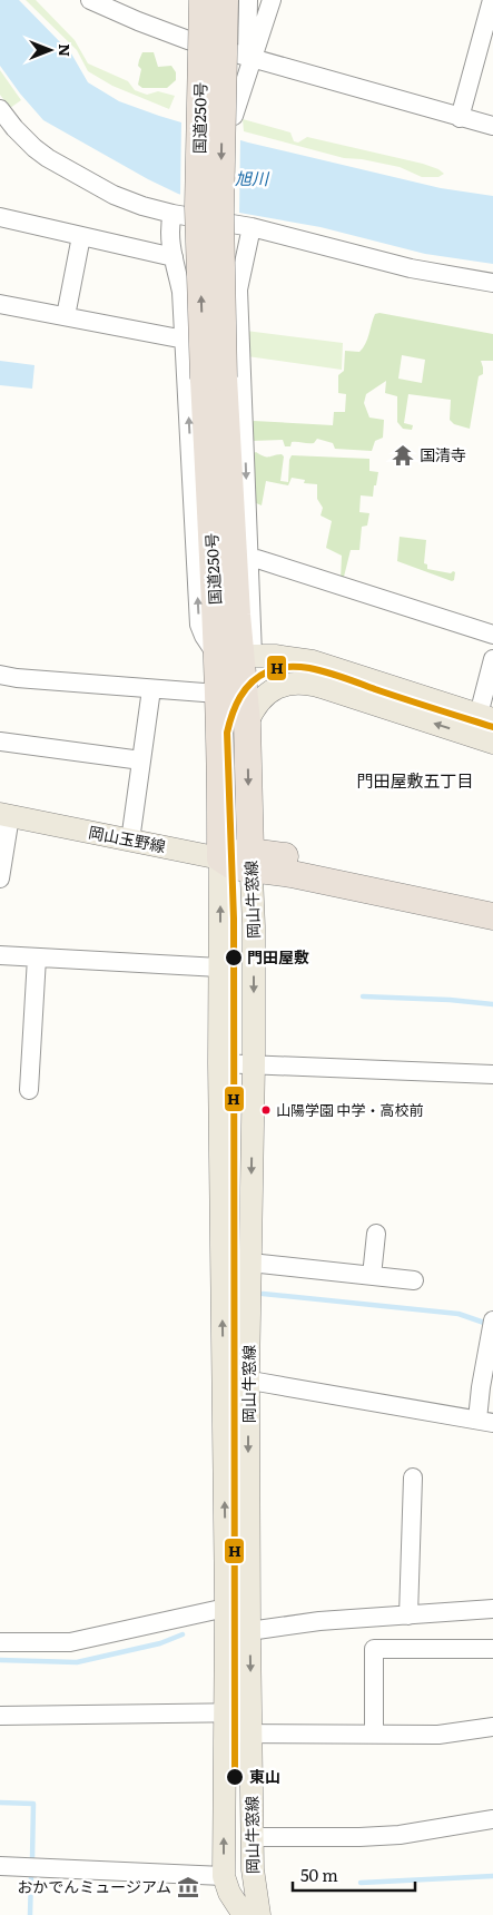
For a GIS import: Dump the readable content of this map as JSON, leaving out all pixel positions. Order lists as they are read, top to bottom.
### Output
{
  "streets": {
    "highway": ["国道250号"],
    "main road": ["岡山玉野線", "岡山牛窓線"]
  },
  "crossings": [
    ["国道250号", "岡山玉野線"],
    ["国道250号", "岡山牛窓線"],
    ["岡山玉野線", "岡山牛窓線"]
  ],
  "districts": ["門田屋敷五丁目"],
  "water": ["旭川"],
  "places": {
    "temple": ["国清寺"],
    "other": ["門田屋敷", "山陽学園 中学・高校前", "東山"],
    "museum": ["おかでんミュージアム"]
  },
  "lines": ["transit line H"],
  "scale_bar": "50 m",
  "north": "right"
}
